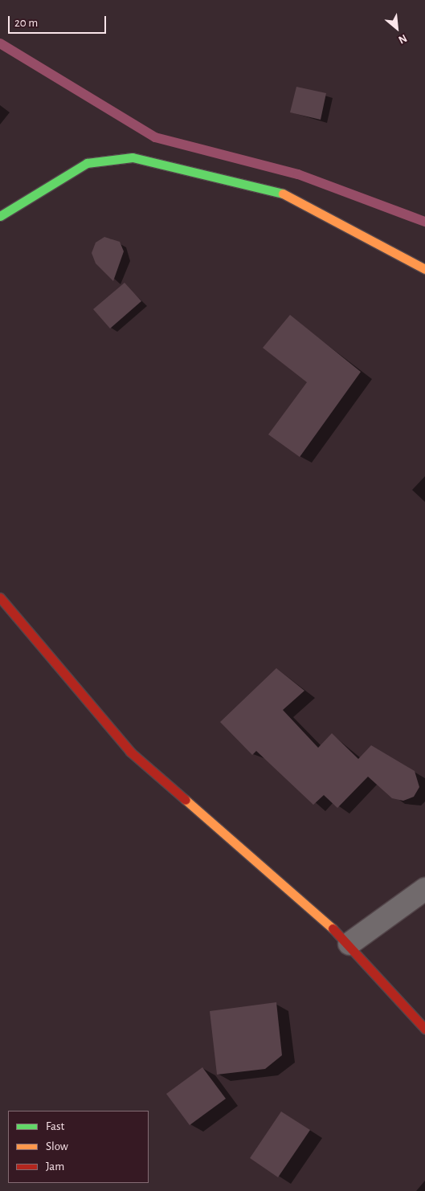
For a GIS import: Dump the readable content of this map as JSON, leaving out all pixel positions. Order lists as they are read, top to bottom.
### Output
{
  "legend": ["Fast", "Slow", "Jam"],
  "scale_bar": "20 m",
  "north": "bottom right"
}
